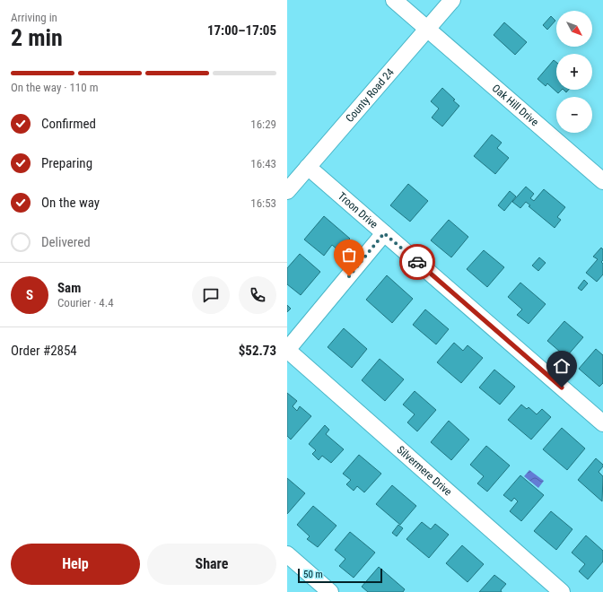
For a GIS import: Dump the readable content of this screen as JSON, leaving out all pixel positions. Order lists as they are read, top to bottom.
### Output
{
  "streets": {
    "street": [
      "County Road 24",
      "Oak Hill Drive",
      "Troon Drive",
      "Silvermere Drive"
    ]
  },
  "crossings": [
    ["County Road 24", "Oak Hill Drive"],
    ["County Road 24", "Troon Drive"]
  ],
  "scale_bar": "50 m",
  "north": "bottom right",
  "page": {
    "heading": ["2 min", "Arriving in", "17:00–17:05"],
    "panel": [
      "Sam",
      "Courier · 4.4",
      "Order #2854",
      "$52.73"
    ],
    "map_buttons": ["+", "−"],
    "bar": "On the way · 110 m",
    "list": [
      ["Confirmed", "16:29"],
      ["Preparing", "16:43"],
      ["On the way", "16:53"],
      "Delivered"
    ],
    "round": "S",
    "buttons": ["Help", "Share"],
    "scale": "50 m"
  }
}
